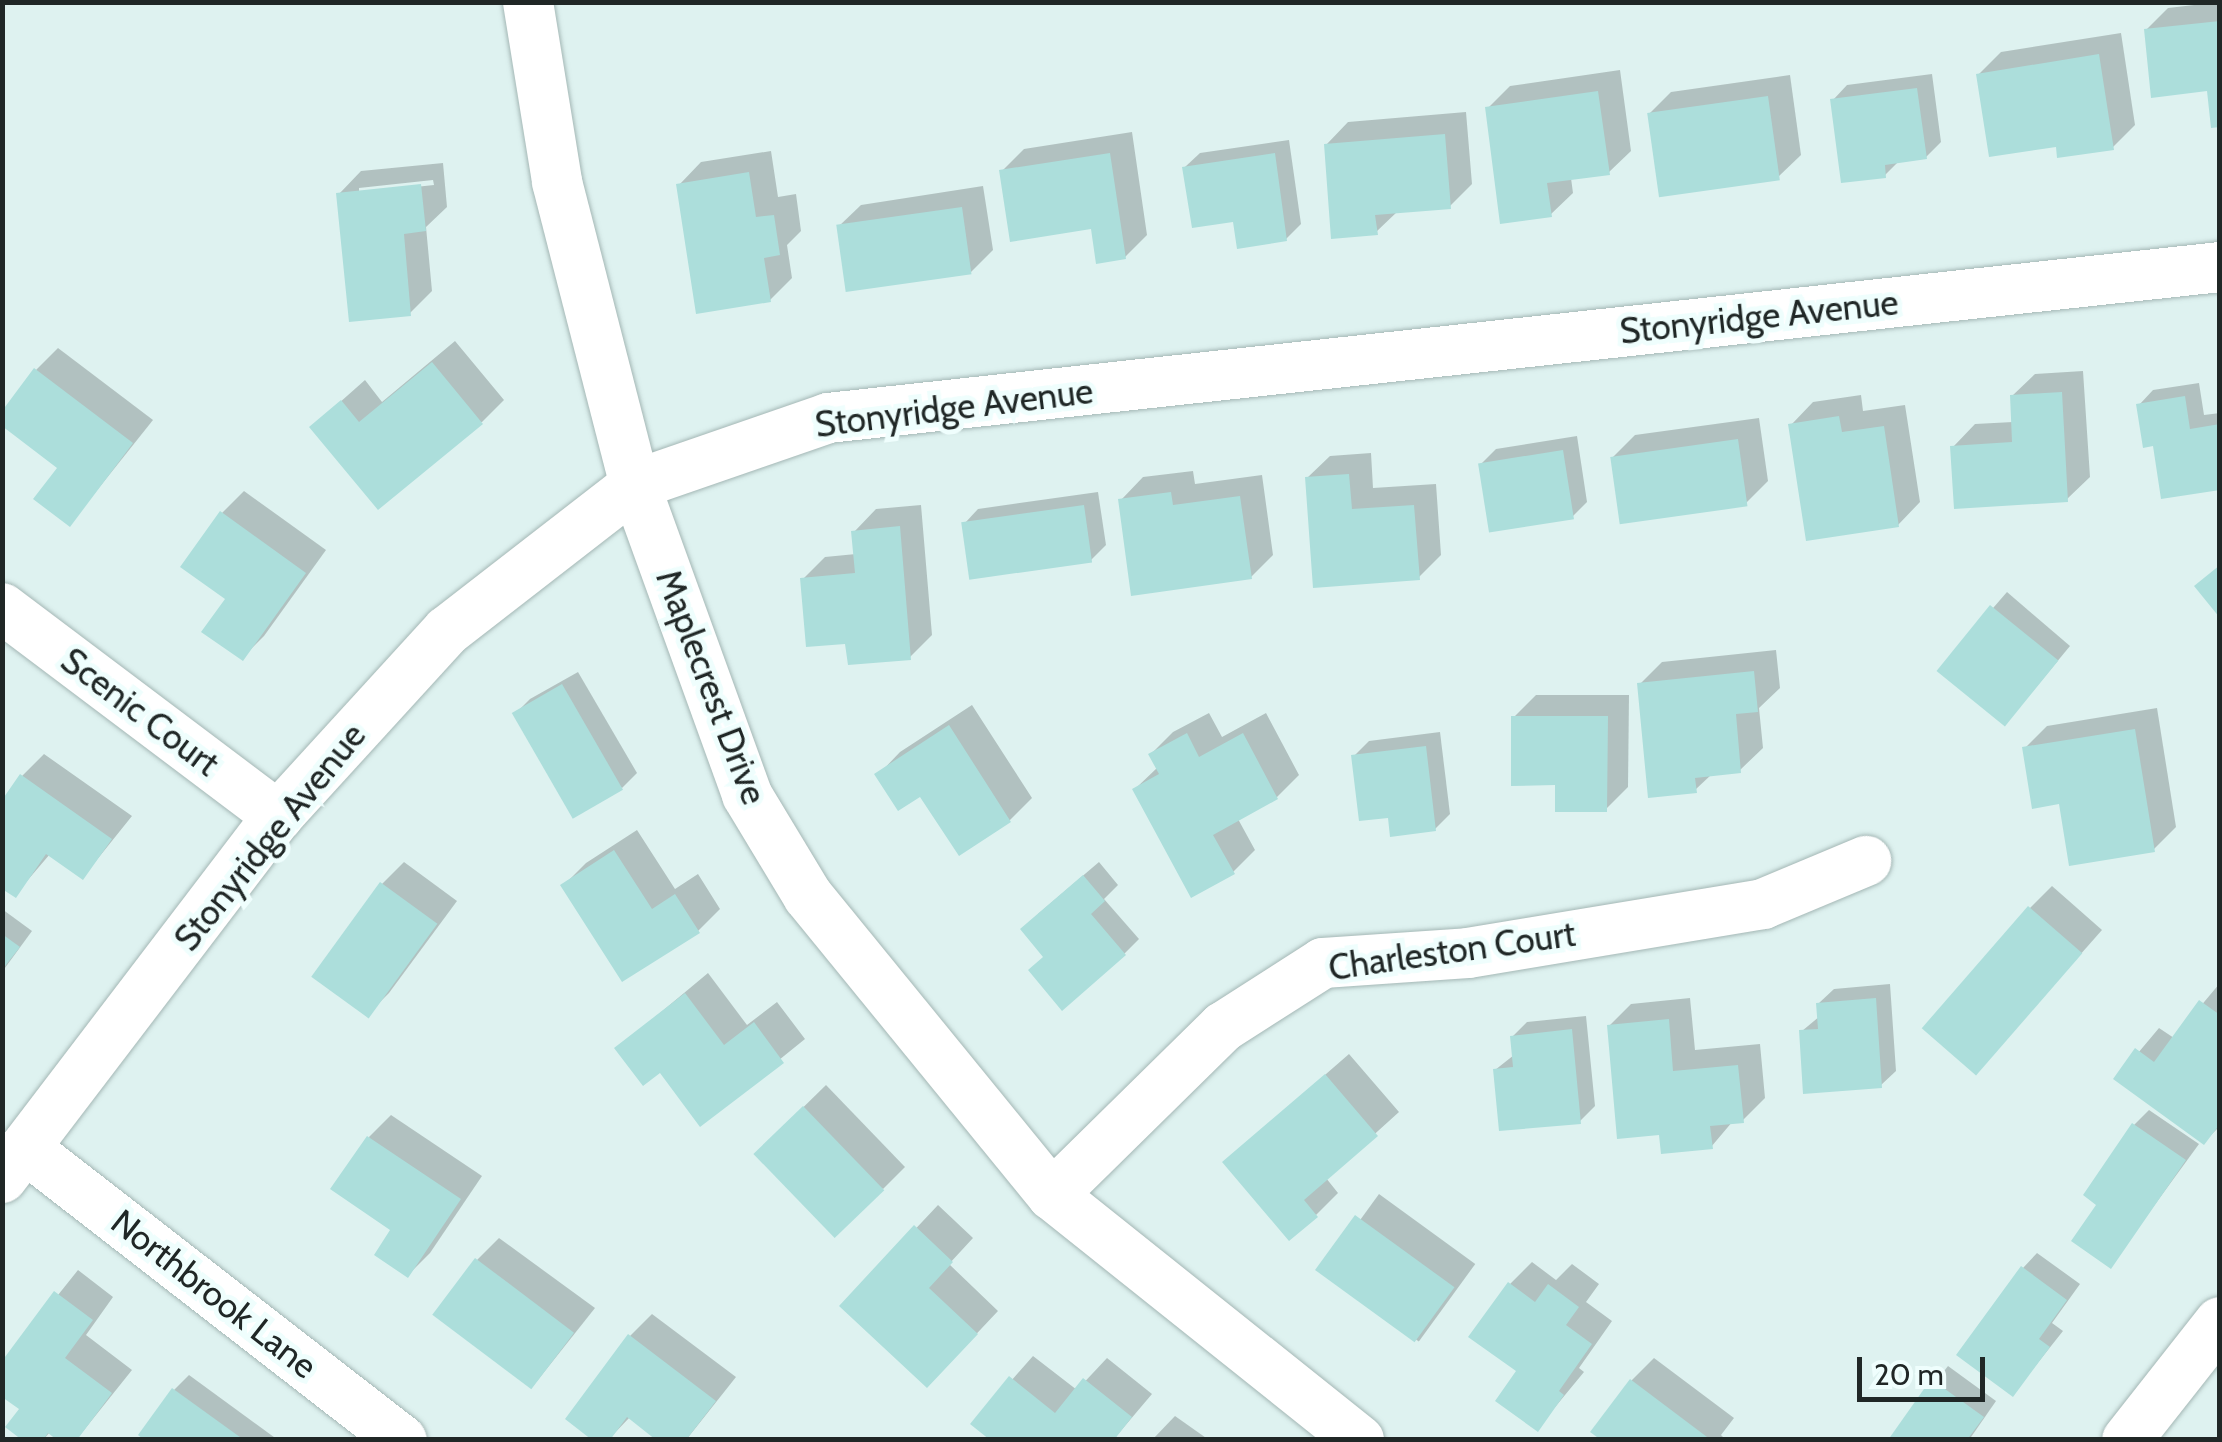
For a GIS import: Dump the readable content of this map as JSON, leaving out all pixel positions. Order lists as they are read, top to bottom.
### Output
{
  "streets": {
    "street": [
      "Stonyridge Avenue",
      "Maplecrest Drive",
      "Scenic Court",
      "Charleston Court",
      "Northbrook Lane"
    ]
  },
  "crossings": [
    ["Stonyridge Avenue", "Maplecrest Drive"],
    ["Stonyridge Avenue", "Scenic Court"],
    ["Stonyridge Avenue", "Northbrook Lane"],
    ["Maplecrest Drive", "Charleston Court"]
  ],
  "scale_bar": "20 m"
}
